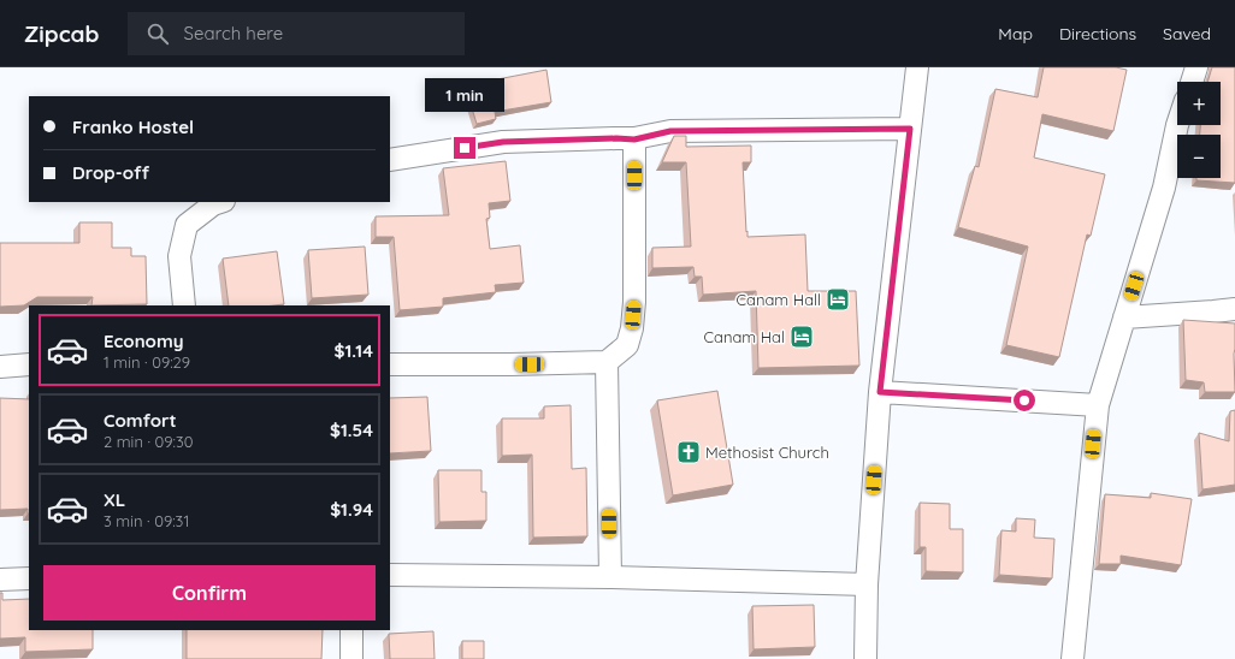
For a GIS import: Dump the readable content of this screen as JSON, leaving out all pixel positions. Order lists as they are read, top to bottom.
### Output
{
  "places": {
    "hotel": ["Canam Hall", "Canam Hal"],
    "church": ["Methosist Church"]
  },
  "page": {
    "header": "Zipcab",
    "search": "Search here",
    "nav": ["Map", "Directions", "Saved"],
    "bubble": "1 min",
    "map_buttons": ["+", "−"],
    "banner": ["Franko Hostel", "Drop-off"],
    "list": [
      {
        "name": "Economy",
        "note": "1 min · 09:29",
        "value": "$1.14"
      },
      {
        "name": "Comfort",
        "note": "2 min · 09:30",
        "value": "$1.54"
      },
      {
        "name": "XL",
        "note": "3 min · 09:31",
        "value": "$1.94"
      }
    ],
    "buttons": "Confirm"
  }
}
